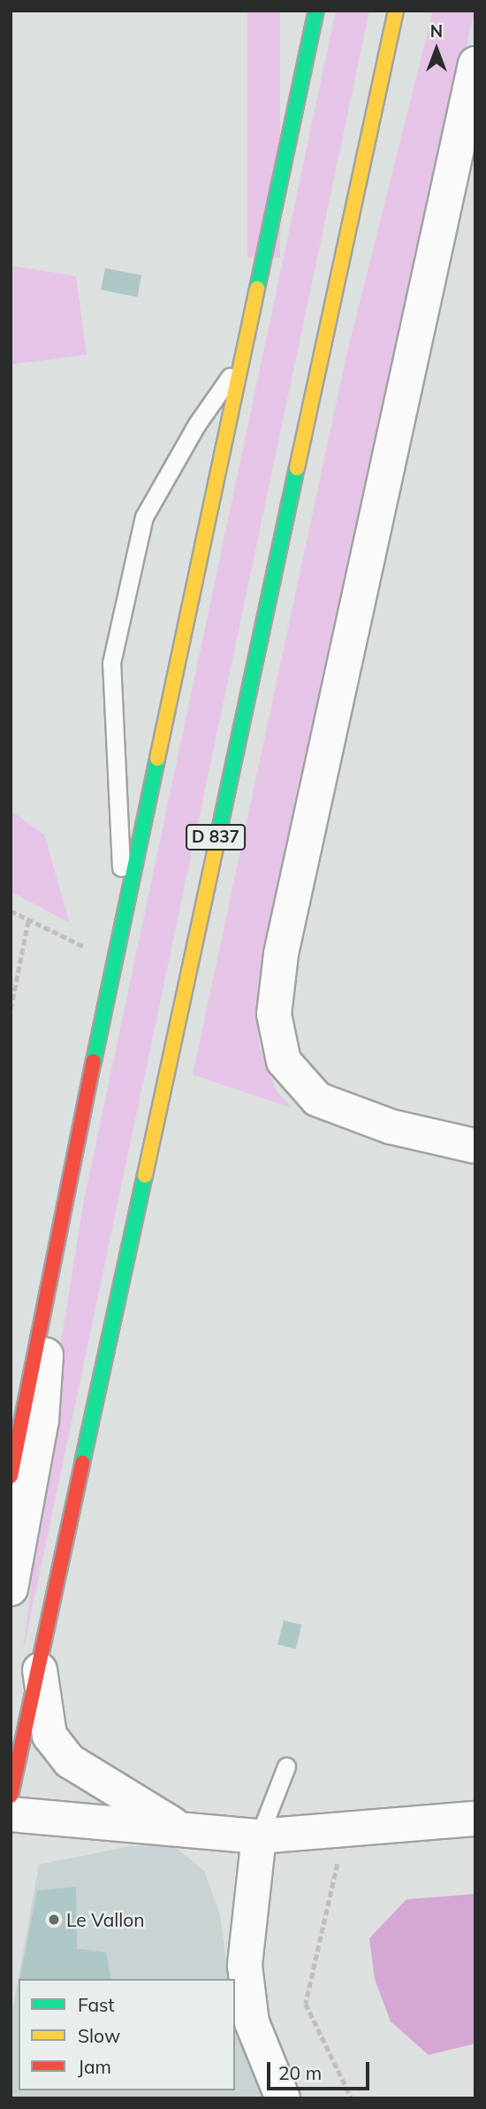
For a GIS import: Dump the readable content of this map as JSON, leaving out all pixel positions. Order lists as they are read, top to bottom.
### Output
{
  "streets": {
    "main road": ["D 837"]
  },
  "places": ["Le Vallon"],
  "legend": ["Fast", "Slow", "Jam"],
  "scale_bar": "20 m",
  "north": "top"
}
